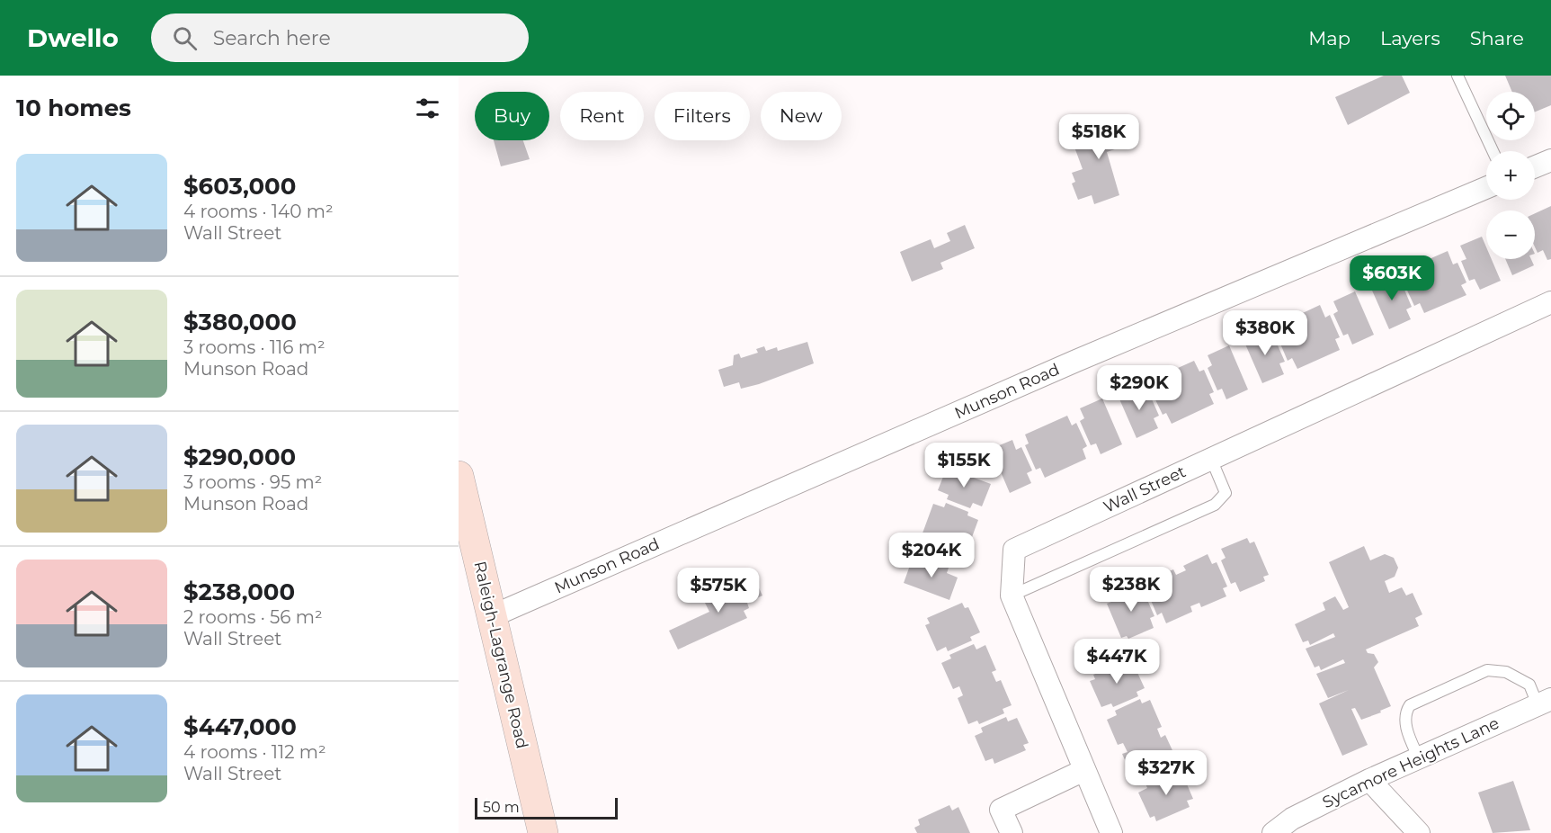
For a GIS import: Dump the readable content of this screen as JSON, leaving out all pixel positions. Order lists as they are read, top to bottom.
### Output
{
  "streets": {
    "main road": ["Raleigh-Lagrange Road"],
    "street": ["Munson Road", "Wall Street", "Sycamore Heights Lane"]
  },
  "crossings": [
    ["Munson Road", "Raleigh-Lagrange Road"]
  ],
  "scale_bar": "50 m",
  "page": {
    "header": "Dwello",
    "search": "Search here",
    "nav": ["Map", "Layers", "Share"],
    "heading": "10 homes",
    "map_buttons": ["+", "−"],
    "chip": [
      "Buy",
      "Rent",
      "Filters",
      "New"
    ],
    "price": [
      "$518K",
      "$603K",
      "$380K",
      "$290K",
      "$155K",
      "$204K",
      "$238K",
      "$575K",
      "$447K",
      "$327K"
    ],
    "list": [
      {
        "name": "$603,000",
        "note": "4 rooms · 140 m² · Wall Street"
      },
      {
        "name": "$380,000",
        "note": "3 rooms · 116 m² · Munson Road"
      },
      {
        "name": "$290,000",
        "note": "3 rooms · 95 m² · Munson Road"
      },
      {
        "name": "$238,000",
        "note": "2 rooms · 56 m² · Wall Street"
      },
      {
        "name": "$447,000",
        "note": "4 rooms · 112 m² · Wall Street"
      }
    ],
    "scale": "50 m"
  }
}
